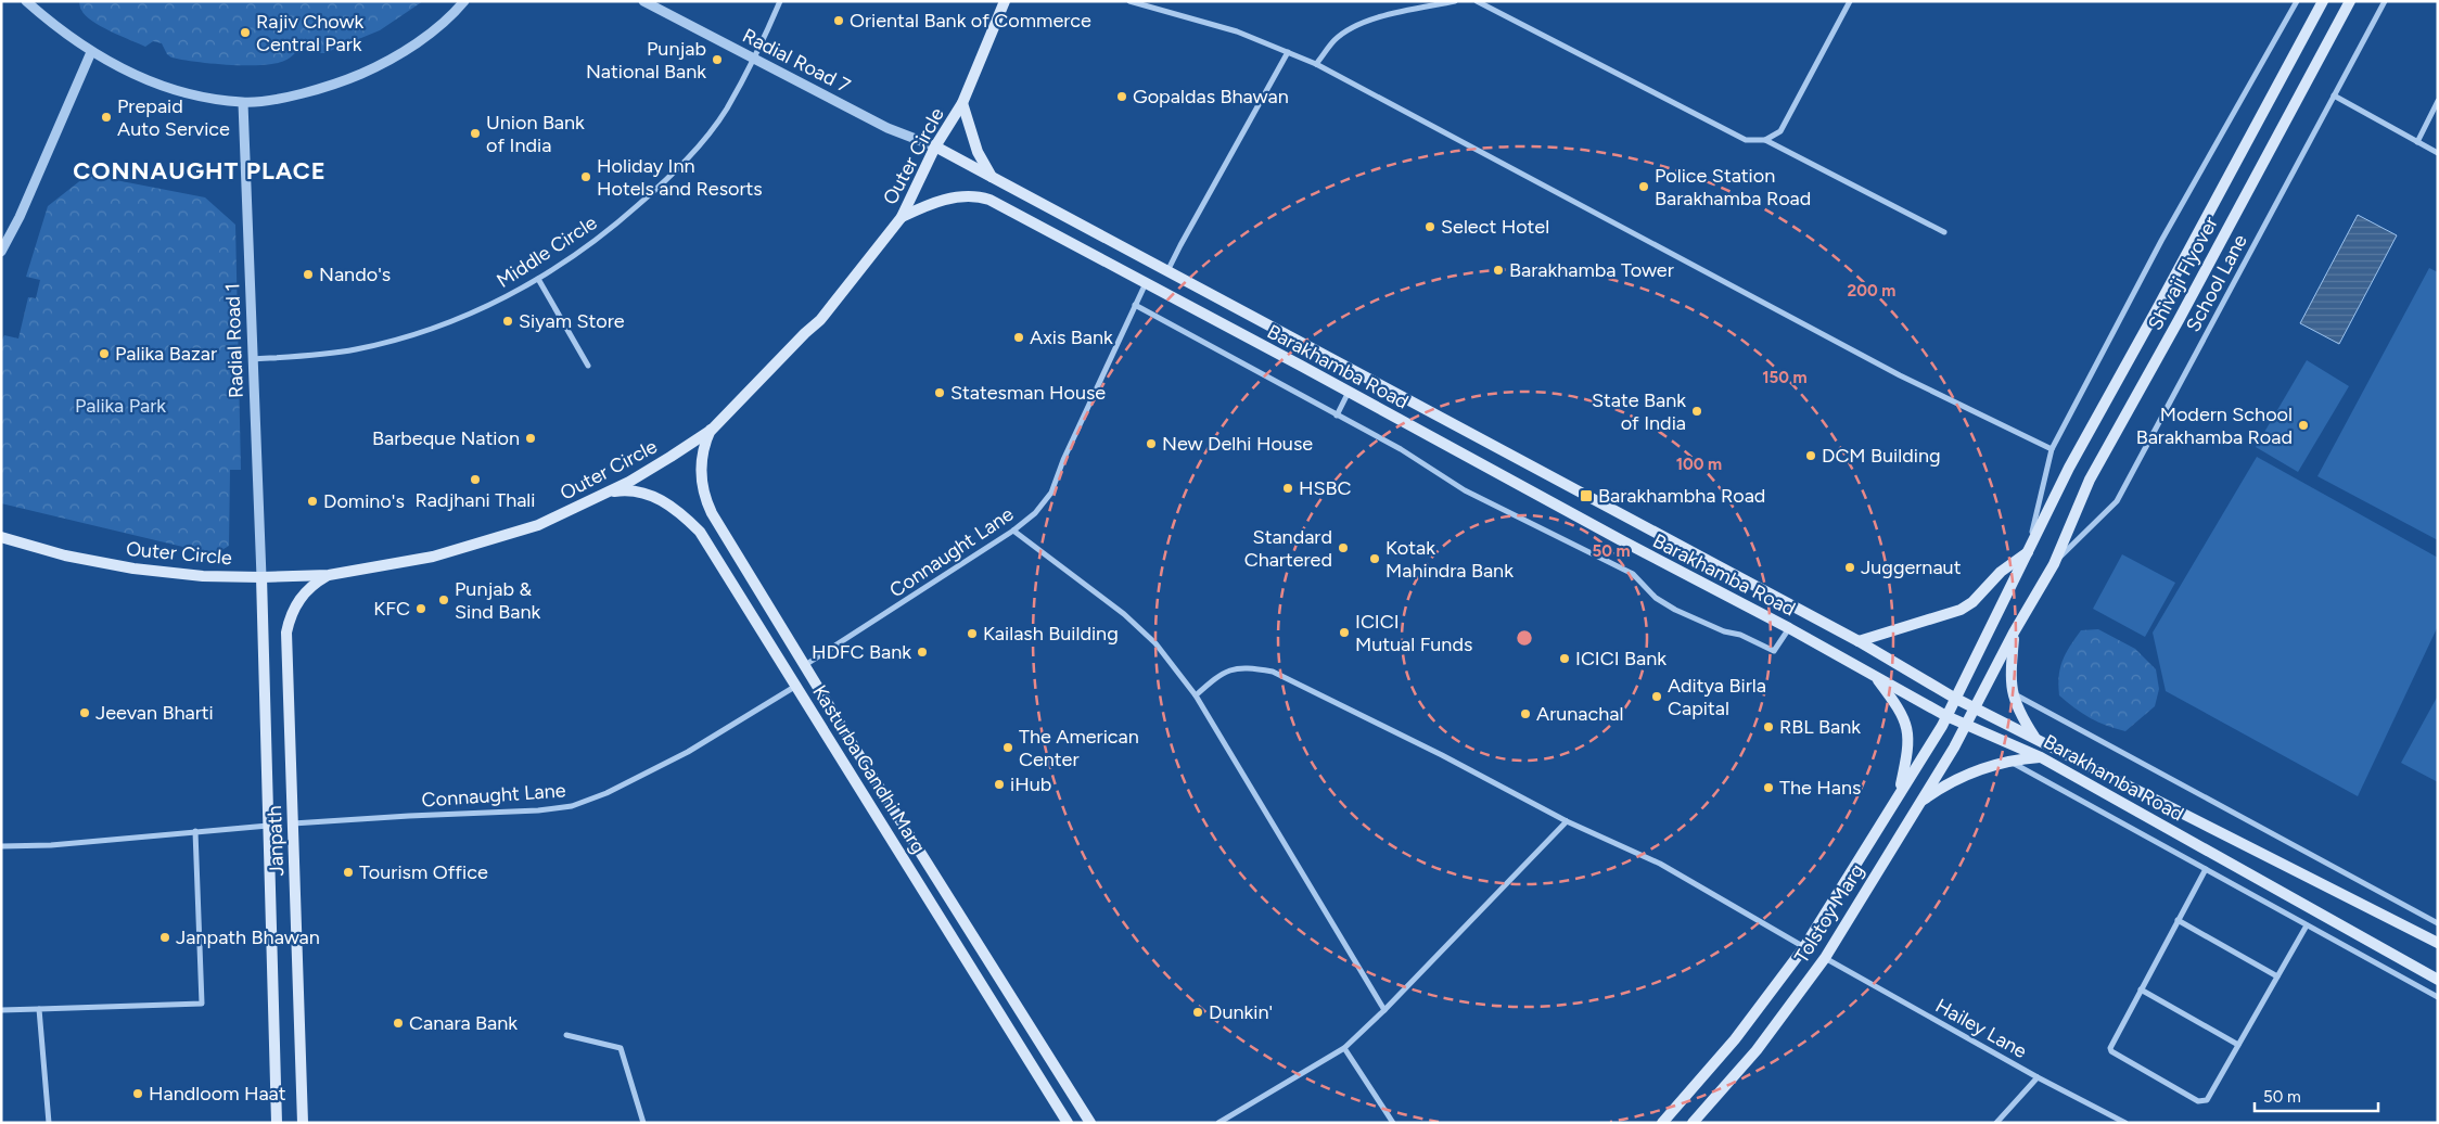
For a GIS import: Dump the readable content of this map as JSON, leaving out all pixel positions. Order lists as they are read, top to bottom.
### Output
{
  "streets": {
    "main road": [
      "Outer Circle",
      "Shivaji Flyover",
      "Barakhamba Road",
      "Kasturba Gandhi Marg",
      "Janpath",
      "Tolstoy Marg"
    ],
    "street": [
      "Radial Road 7",
      "Middle Circle",
      "School Lane",
      "Radial Road 1",
      "Connaught Lane",
      "Hailey Lane"
    ]
  },
  "crossings": [
    ["Radial Road 7", "Outer Circle"],
    ["Radial Road 7", "Middle Circle"],
    ["Radial Road 7", "Barakhamba Road"],
    ["Outer Circle", "Radial Road 1"],
    ["Outer Circle", "Barakhamba Road"],
    ["Outer Circle", "Kasturba Gandhi Marg"],
    ["Outer Circle", "Janpath"],
    ["Middle Circle", "Radial Road 1"],
    ["Shivaji Flyover", "School Lane"],
    ["Shivaji Flyover", "Barakhamba Road"],
    ["Shivaji Flyover", "Tolstoy Marg"],
    ["Radial Road 1", "Janpath"],
    ["Barakhamba Road", "Connaught Lane"],
    ["Barakhamba Road", "Tolstoy Marg"],
    ["Connaught Lane", "Kasturba Gandhi Marg"],
    ["Connaught Lane", "Janpath"],
    ["Tolstoy Marg", "Hailey Lane"]
  ],
  "districts": ["CONNAUGHT PLACE"],
  "parks": ["Palika Park"],
  "places": {
    "other": [
      "Oriental Bank of Commerce",
      "Rajiv Chowk Central Park",
      "Punjab National Bank",
      "Gopaldas Bhawan",
      "Prepaid Auto Service",
      "Union Bank of India",
      "Holiday Inn Hotels and Resorts",
      "Police Station Barakhamba Road",
      "Select Hotel",
      "Barakhamba Tower",
      "Nando's",
      "Siyam Store",
      "Axis Bank",
      "Palika Bazar",
      "Statesman House",
      "State Bank of India",
      "Modern School Barakhamba Road",
      "Barbeque Nation",
      "New Delhi House",
      "DCM Building",
      "Radjhani Thali",
      "HSBC",
      "Domino's",
      "Standard Chartered",
      "Kotak Mahindra Bank",
      "Juggernaut",
      "Punjab & Sind Bank",
      "KFC",
      "ICICI Mutual Funds",
      "Kailash Building",
      "HDFC Bank",
      "ICICI Bank",
      "Aditya Birla Capital",
      "Jeevan Bharti",
      "Arunachal",
      "RBL Bank",
      "The American Center",
      "iHub",
      "The Hans",
      "Tourism Office",
      "Janpath Bhawan",
      "Dunkin'",
      "Canara Bank",
      "Handloom Haat"
    ],
    "transit": ["Barakhambha Road"]
  },
  "scale_bar": "50 m",
  "rings": [
    "200 m",
    "150 m",
    "100 m",
    "50 m"
  ]
}
